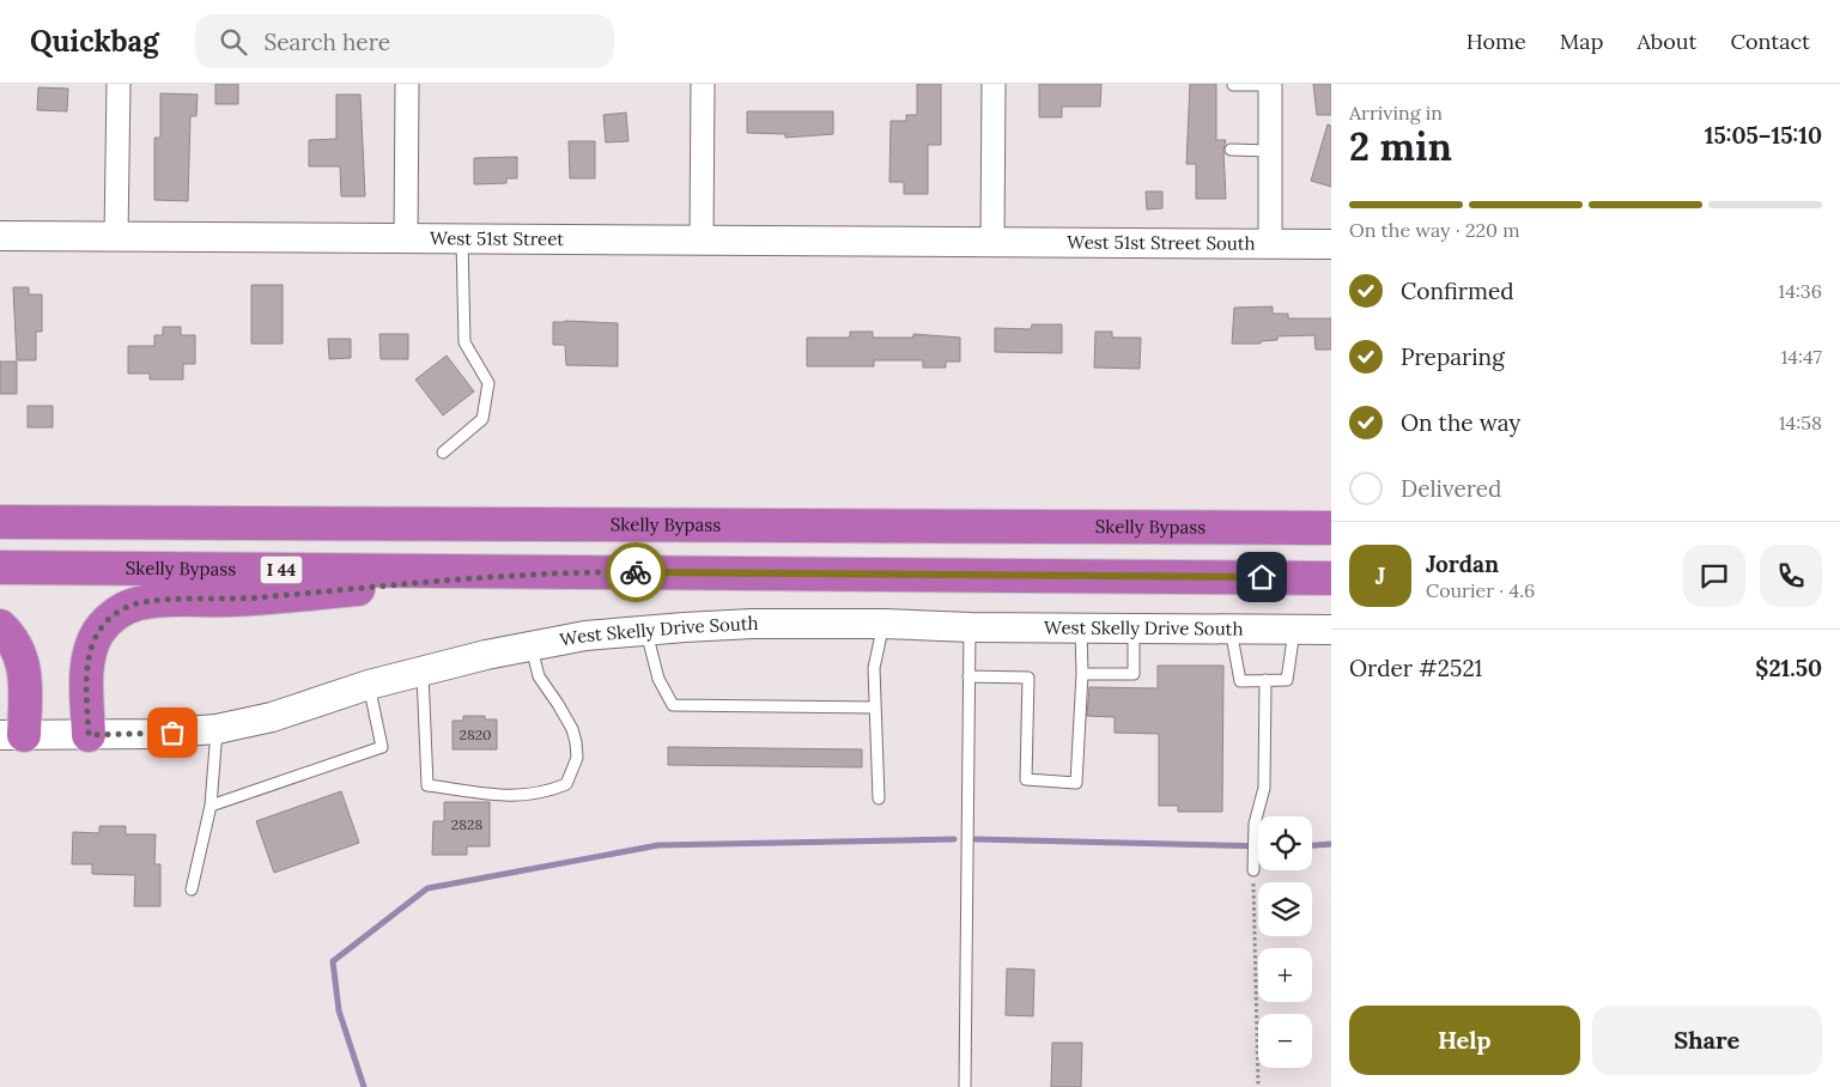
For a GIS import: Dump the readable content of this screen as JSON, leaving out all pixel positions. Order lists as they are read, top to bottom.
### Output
{
  "streets": {
    "highway": ["Skelly Bypass", "I 44"],
    "street": ["West 51st Street", "West 51st Street South", "West Skelly Drive South"]
  },
  "crossings": [
    ["West 51st Street", "West 51st Street South"]
  ],
  "house_numbers": ["2820", "2828"],
  "page": {
    "header": "Quickbag",
    "search": "Search here",
    "nav": [
      "Home",
      "Map",
      "About",
      "Contact"
    ],
    "heading": ["2 min", "Arriving in", "15:05–15:10"],
    "panel": [
      "Jordan",
      "Courier · 4.6",
      "Order #2521",
      "$21.50"
    ],
    "bar": "On the way · 220 m",
    "list": [
      ["Confirmed", "14:36"],
      ["Preparing", "14:47"],
      ["On the way", "14:58"],
      "Delivered"
    ],
    "round": "J",
    "map_buttons": ["+", "−"],
    "buttons": ["Help", "Share"]
  }
}
